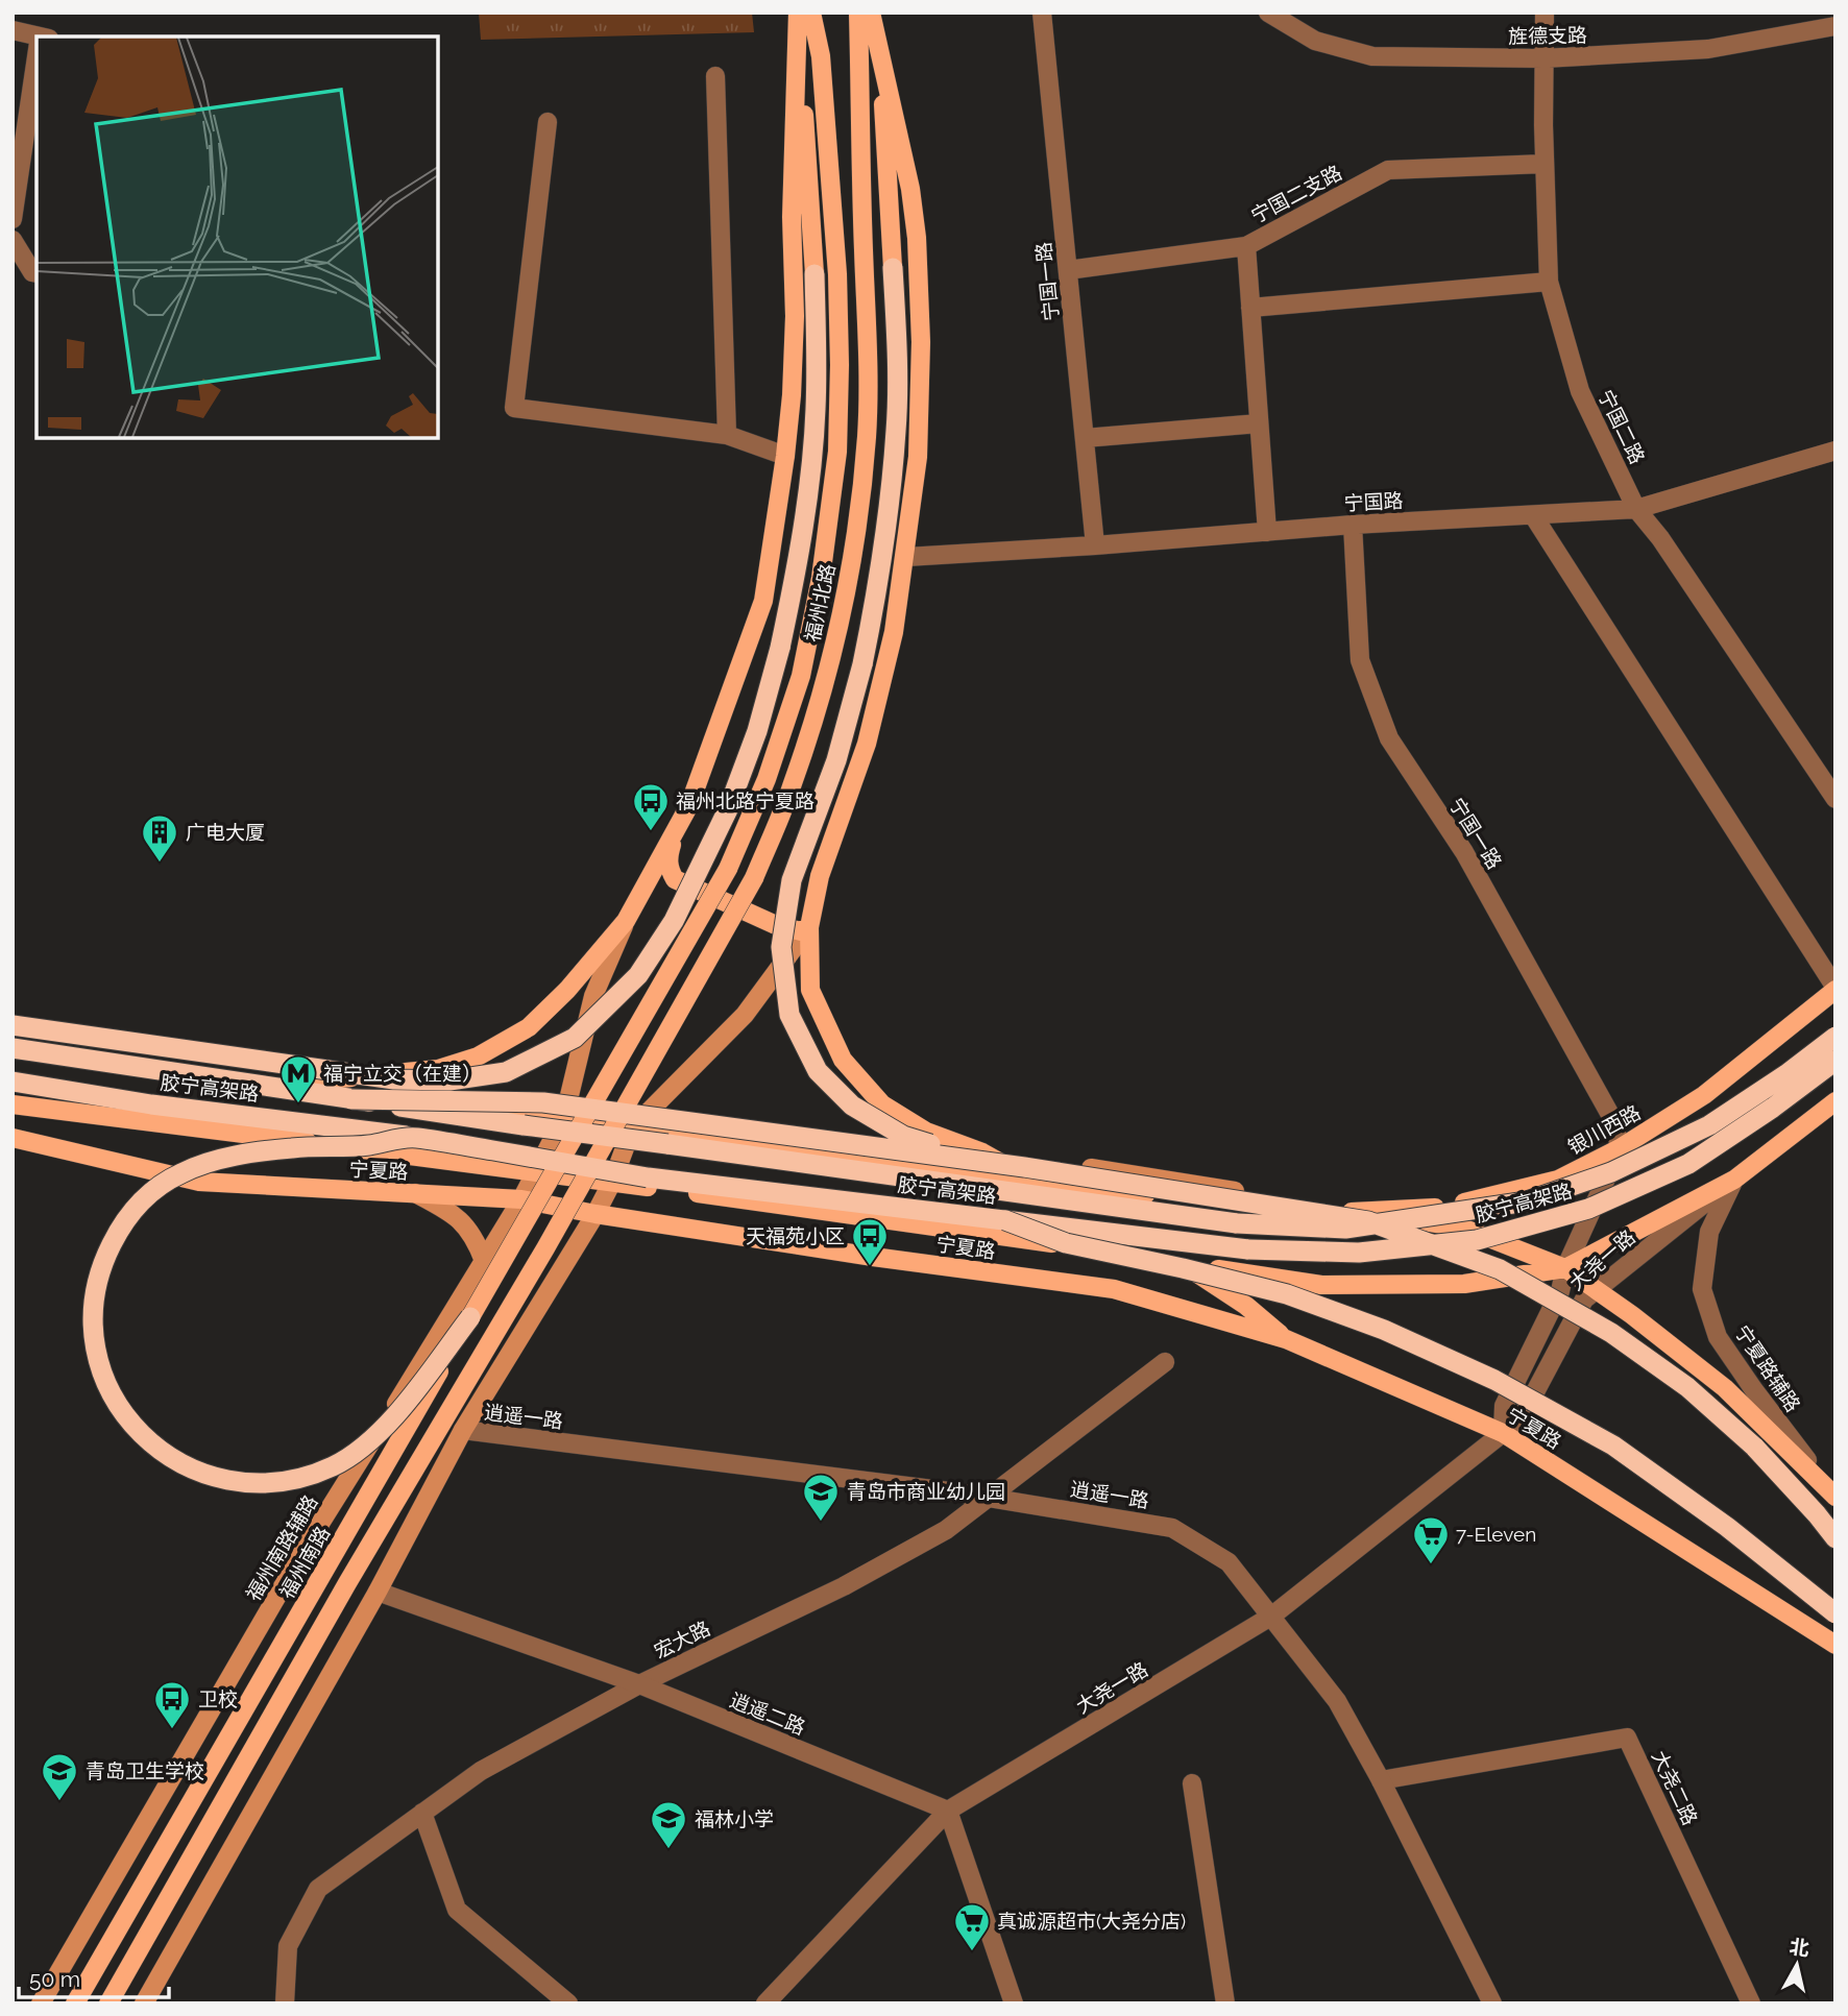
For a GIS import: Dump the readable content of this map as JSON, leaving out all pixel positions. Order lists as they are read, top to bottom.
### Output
{
  "streets": {
    "highway": ["胶宁高架路"],
    "main road": [
      "福州北路",
      "银川西路",
      "宁夏路",
      "福州南路辅路",
      "福州南路"
    ],
    "street": [
      "旌德支路",
      "宁国二支路",
      "宁国一路",
      "宁国二路",
      "宁国路",
      "大尧一路",
      "宁夏路辅路",
      "逍遥一路",
      "宏大路",
      "逍遥二路",
      "大尧二路"
    ]
  },
  "crossings": [
    ["旌德支路", "宁国二路"],
    ["宁国二支路", "宁国一路"],
    ["宁国二支路", "宁国二路"],
    ["宁国一路", "宁国路"],
    ["宁国一路", "银川西路"],
    ["宁国一路", "大尧一路"],
    ["宁国二路", "宁国路"],
    ["福州北路", "福州南路"],
    ["银川西路", "大尧一路"],
    ["宁夏路", "大尧一路"],
    ["宁夏路", "福州南路辅路"],
    ["大尧一路", "宁夏路辅路"],
    ["大尧一路", "逍遥一路"],
    ["大尧一路", "逍遥二路"],
    ["逍遥一路", "宏大路"],
    ["逍遥一路", "大尧二路"],
    ["宏大路", "逍遥二路"]
  ],
  "places": {
    "bus stop": ["福州北路宁夏路", "天福苑小区", "卫校"],
    "building": ["广电大厦"],
    "metro station": ["福宁立交（在建）"],
    "school or university": ["青岛市商业幼儿园", "青岛卫生学校", "福林小学"],
    "supermarket": ["7-Eleven", "真诚源超市(大尧分店)"]
  },
  "scale_bar": "50 m",
  "north": "top"
}
